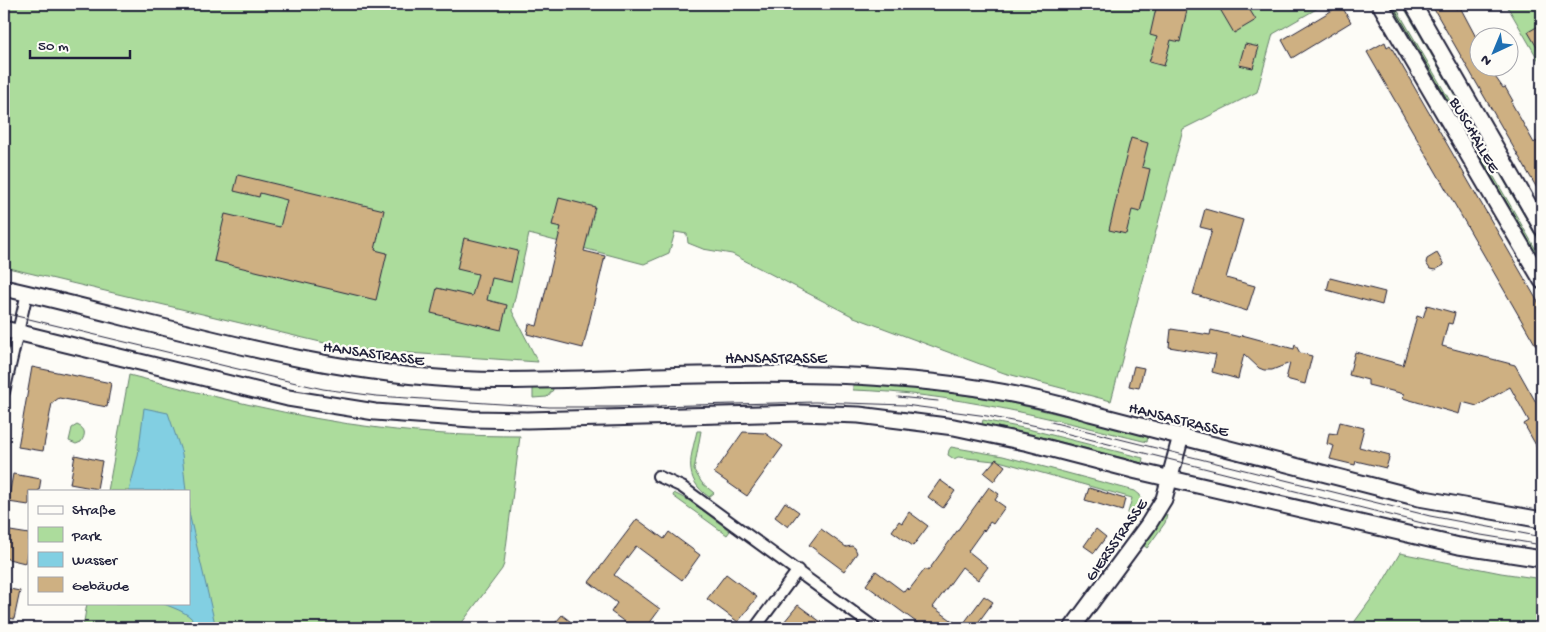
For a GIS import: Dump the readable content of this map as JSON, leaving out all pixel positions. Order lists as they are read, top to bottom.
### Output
{
  "streets": {
    "main road": ["BUSCHALLEE", "HANSASTRASSE", "GIERSSTRASSE"]
  },
  "crossings": [
    ["HANSASTRASSE", "GIERSSTRASSE"]
  ],
  "legend": [
    "Straße",
    "Park",
    "Wasser",
    "Gebäude"
  ],
  "scale_bar": "50 m",
  "north": "bottom left"
}
